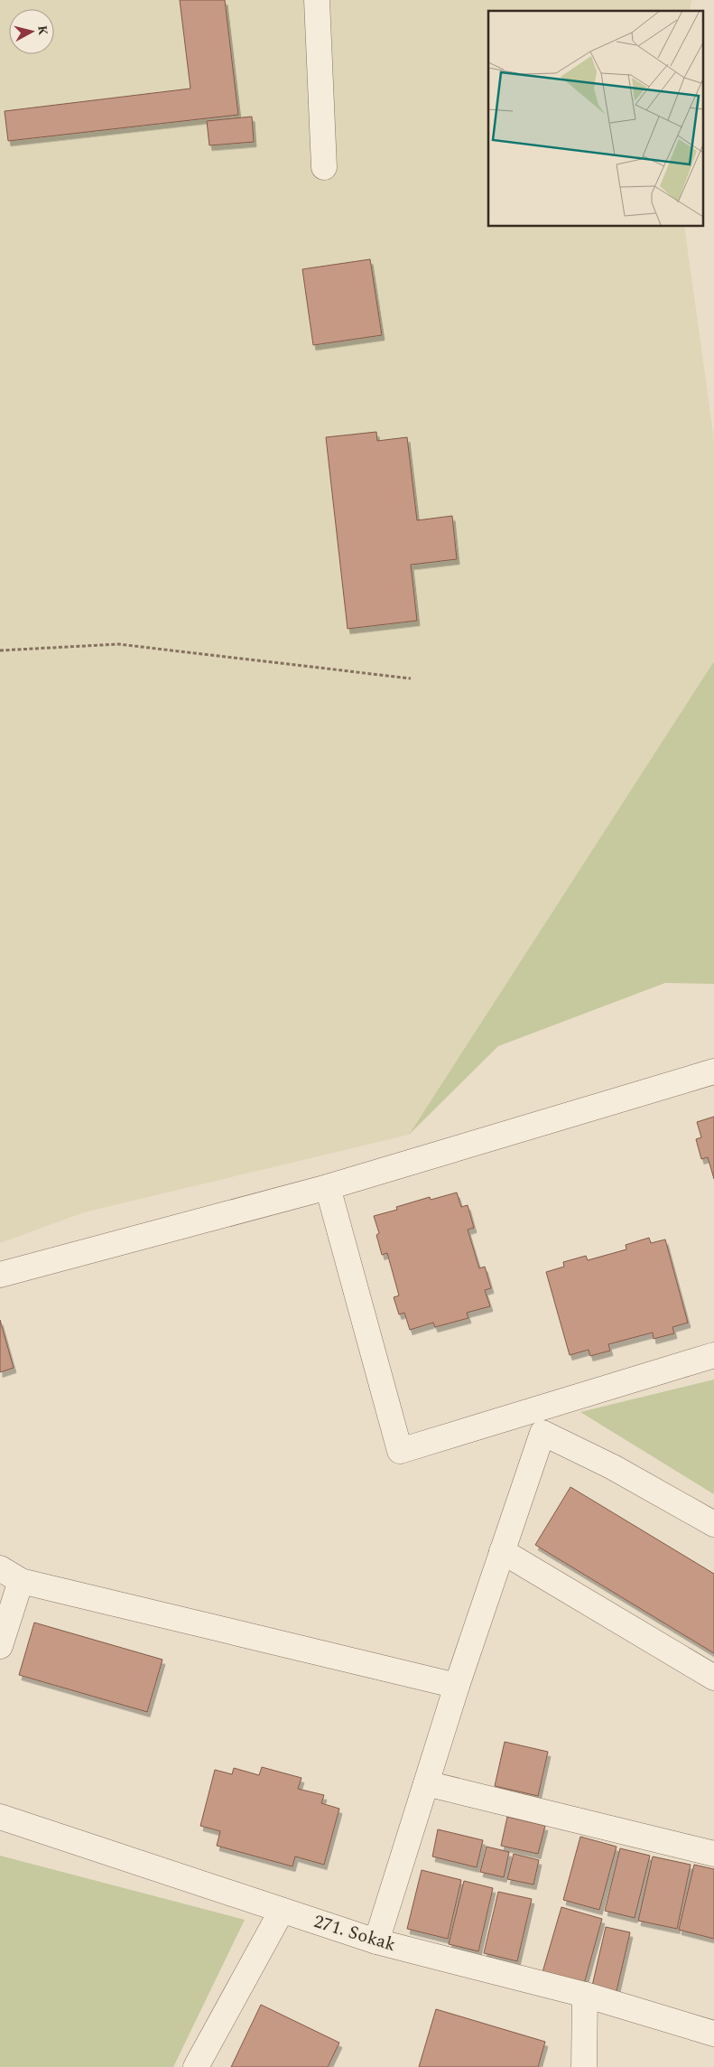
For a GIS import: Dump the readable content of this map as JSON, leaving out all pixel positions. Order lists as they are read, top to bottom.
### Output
{
  "streets": {
    "street": ["271. Sokak"]
  },
  "north": "right"
}
